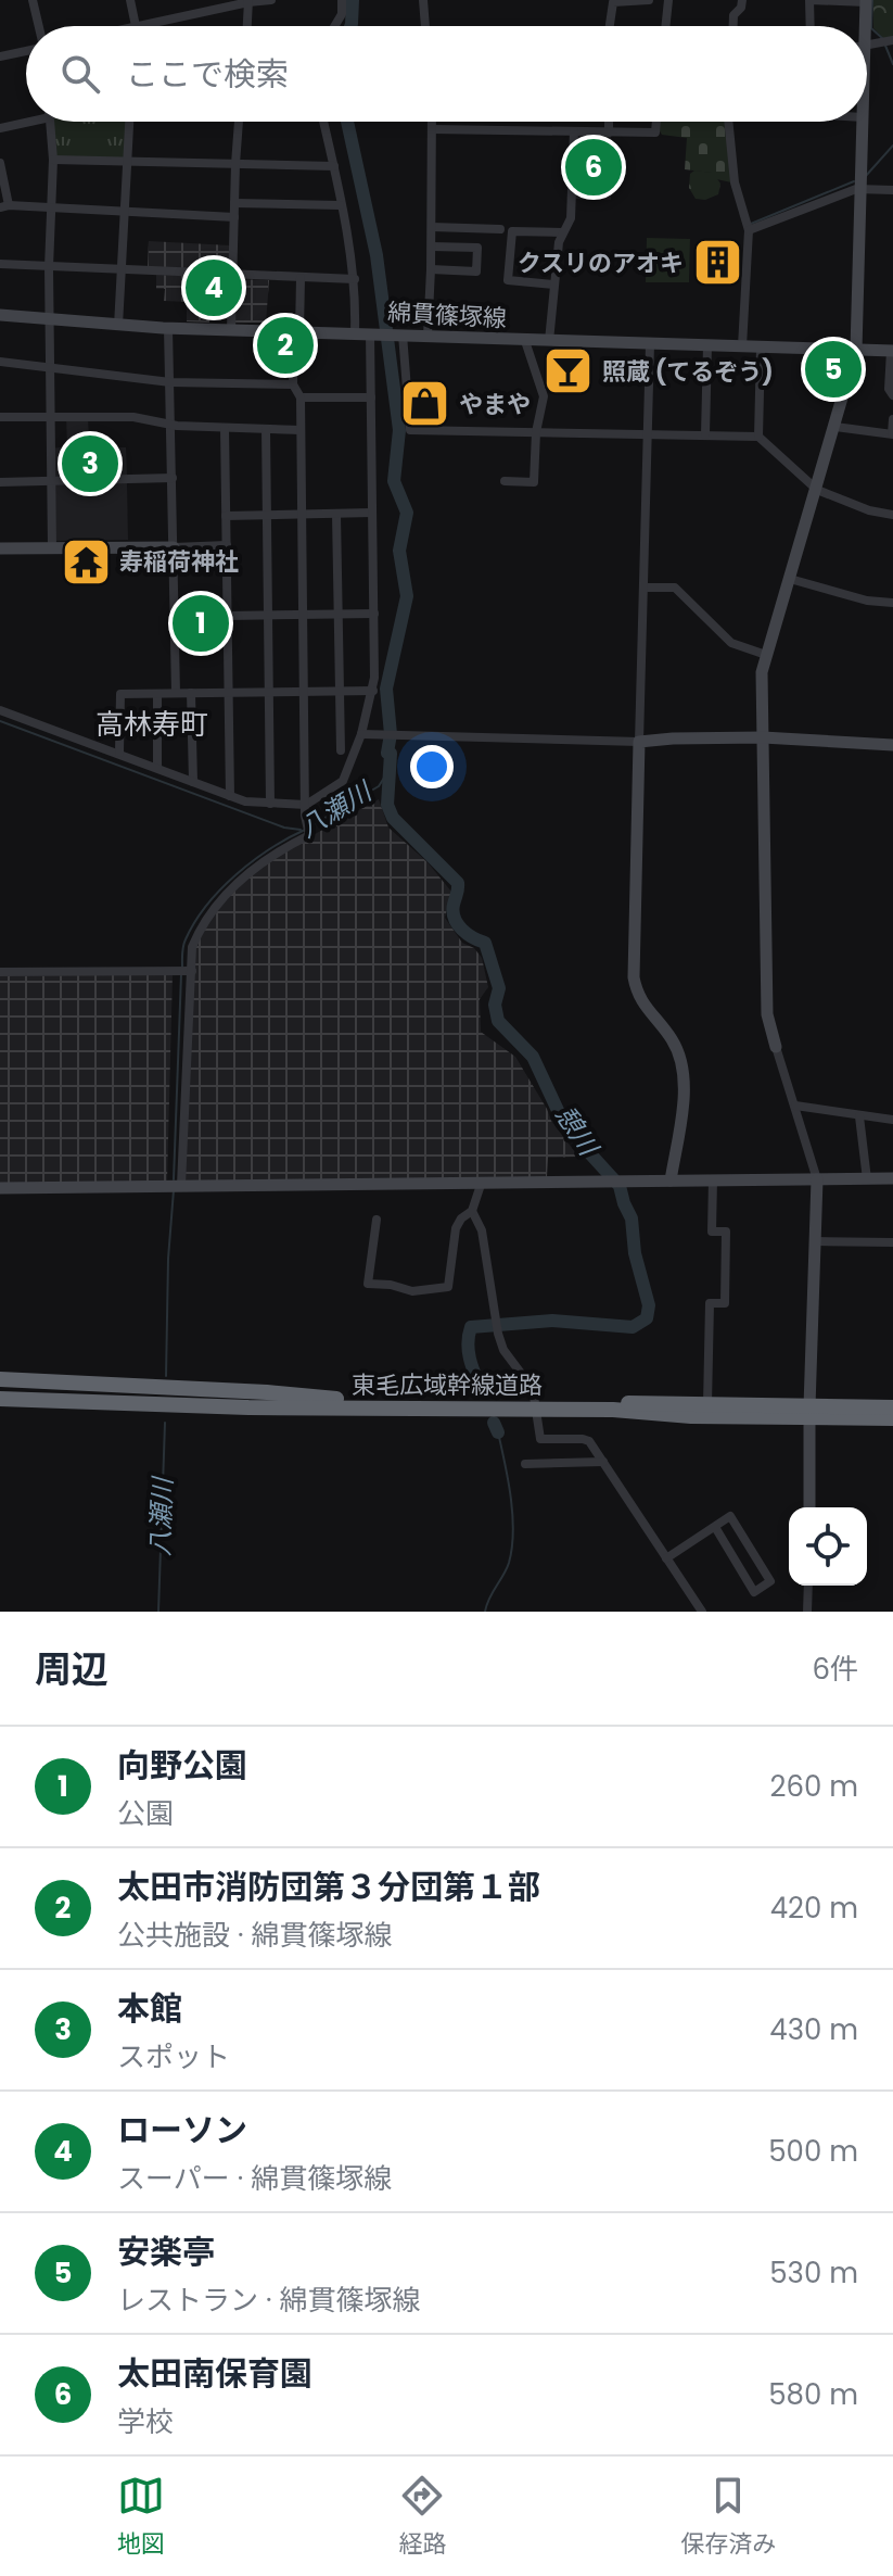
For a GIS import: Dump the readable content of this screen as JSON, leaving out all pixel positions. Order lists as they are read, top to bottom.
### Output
{
  "streets": {
    "highway": ["東毛広域幹線道路"],
    "street": ["綿貫篠塚線"]
  },
  "districts": ["高林寿町"],
  "water": ["八瀬川", "憩川"],
  "places": {
    "building": ["クスリのアオキ"],
    "bar": ["照蔵 (てるぞう)"],
    "shop": ["やまや"],
    "temple": ["寿稲荷神社"]
  },
  "page": {
    "search": "ここで検索",
    "pins": [
      "6",
      "4",
      "2",
      "5",
      "3",
      "1"
    ],
    "heading": ["周辺", "6件"],
    "list": [
      {
        "mark": "1",
        "name": "向野公園",
        "note": "公園",
        "value": "260 m"
      },
      {
        "mark": "2",
        "name": "太田市消防団第３分団第１部",
        "note": "公共施設 · 綿貫篠塚線",
        "value": "420 m"
      },
      {
        "mark": "3",
        "name": "本館",
        "note": "スポット",
        "value": "430 m"
      },
      {
        "mark": "4",
        "name": "ローソン",
        "note": "スーパー · 綿貫篠塚線",
        "value": "500 m"
      },
      {
        "mark": "5",
        "name": "安楽亭",
        "note": "レストラン · 綿貫篠塚線",
        "value": "530 m"
      },
      {
        "mark": "6",
        "name": "太田南保育園",
        "note": "学校",
        "value": "580 m"
      }
    ],
    "nav": ["地図", "経路", "保存済み"]
  }
}
